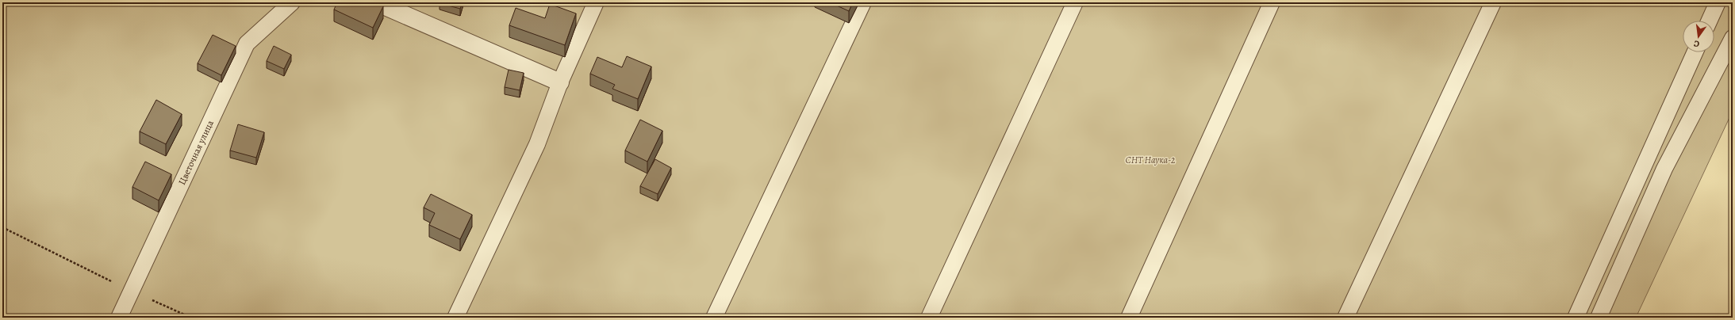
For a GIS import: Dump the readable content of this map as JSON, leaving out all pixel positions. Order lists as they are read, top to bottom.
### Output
{
  "streets": {
    "lane": ["Цветочная улица"]
  },
  "parks": ["СНТ Наука-2"],
  "north": "bottom"
}
